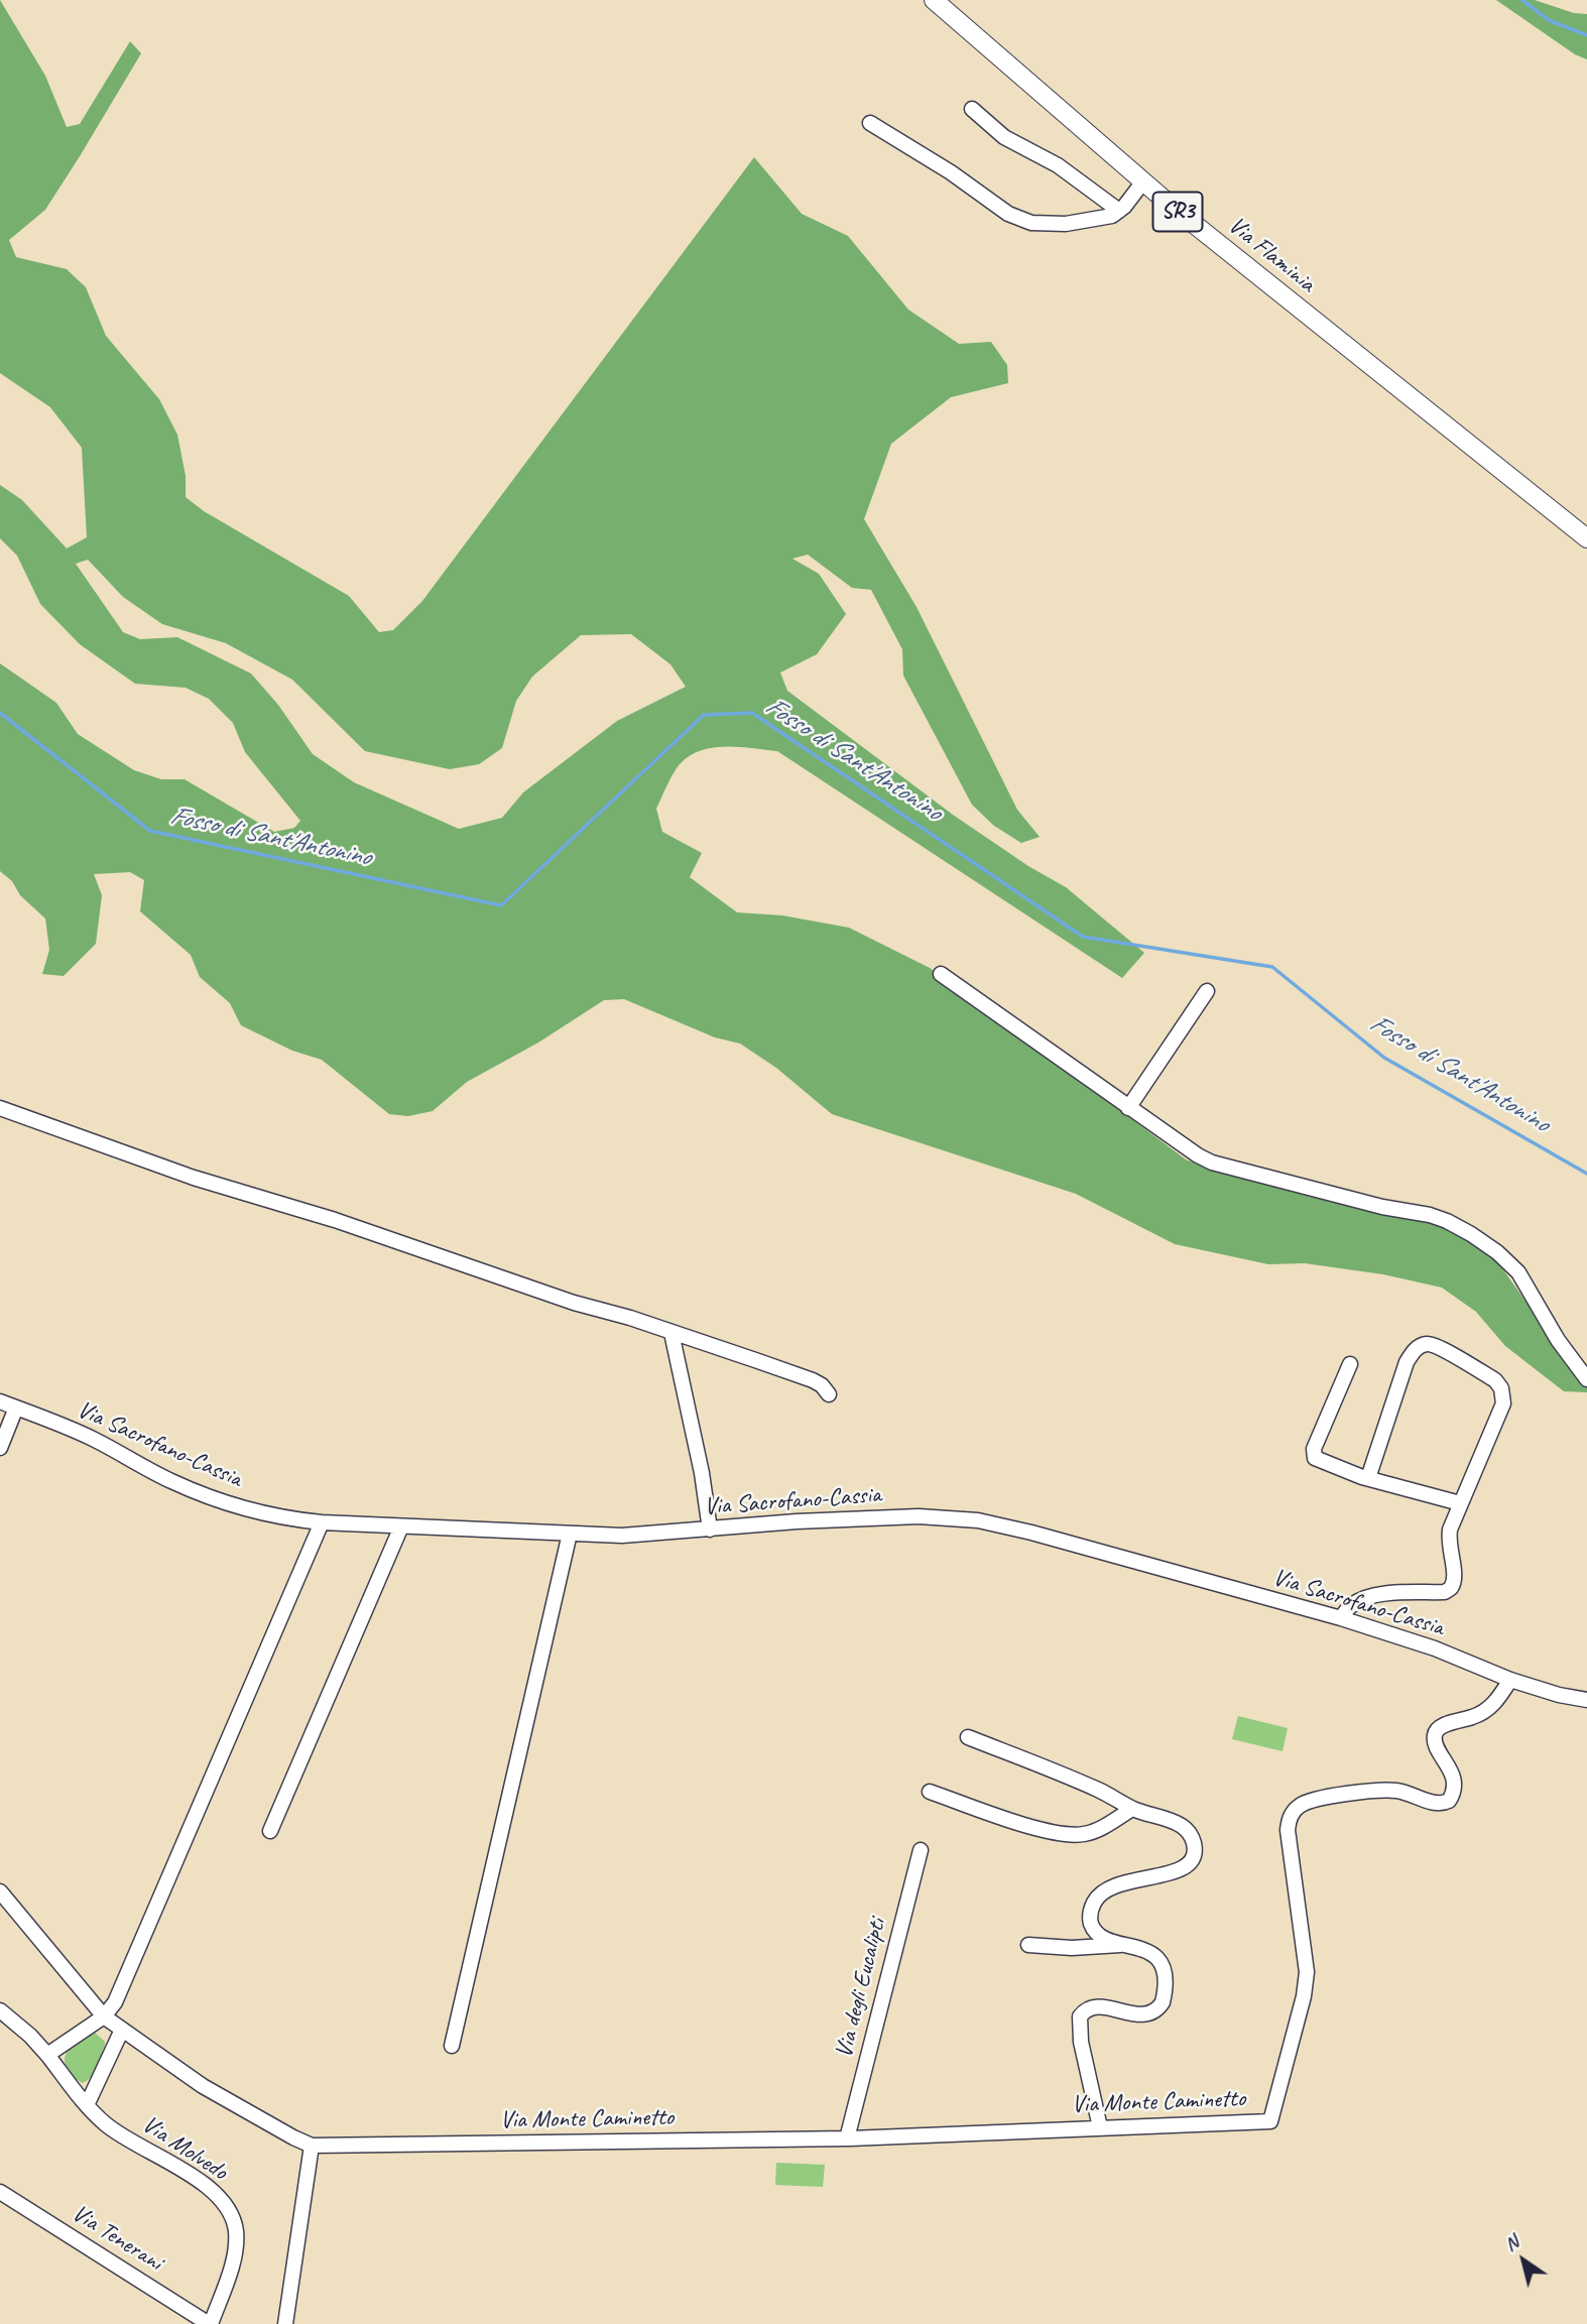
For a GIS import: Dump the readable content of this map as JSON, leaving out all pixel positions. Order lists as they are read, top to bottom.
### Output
{
  "streets": {
    "main road": ["SR3", "Via Flaminia"],
    "street": [
      "Via Sacrofano-Cassia",
      "Via degli Eucalipti",
      "Via Monte Caminetto",
      "Via Molvedo",
      "Via Tenerani"
    ]
  },
  "crossings": [
    ["Via Sacrofano-Cassia", "Via Monte Caminetto"],
    ["Via degli Eucalipti", "Via Monte Caminetto"],
    ["Via Molvedo", "Via Tenerani"]
  ],
  "water": ["Fosso di Sant'Antonino"],
  "north": "top left"
}
